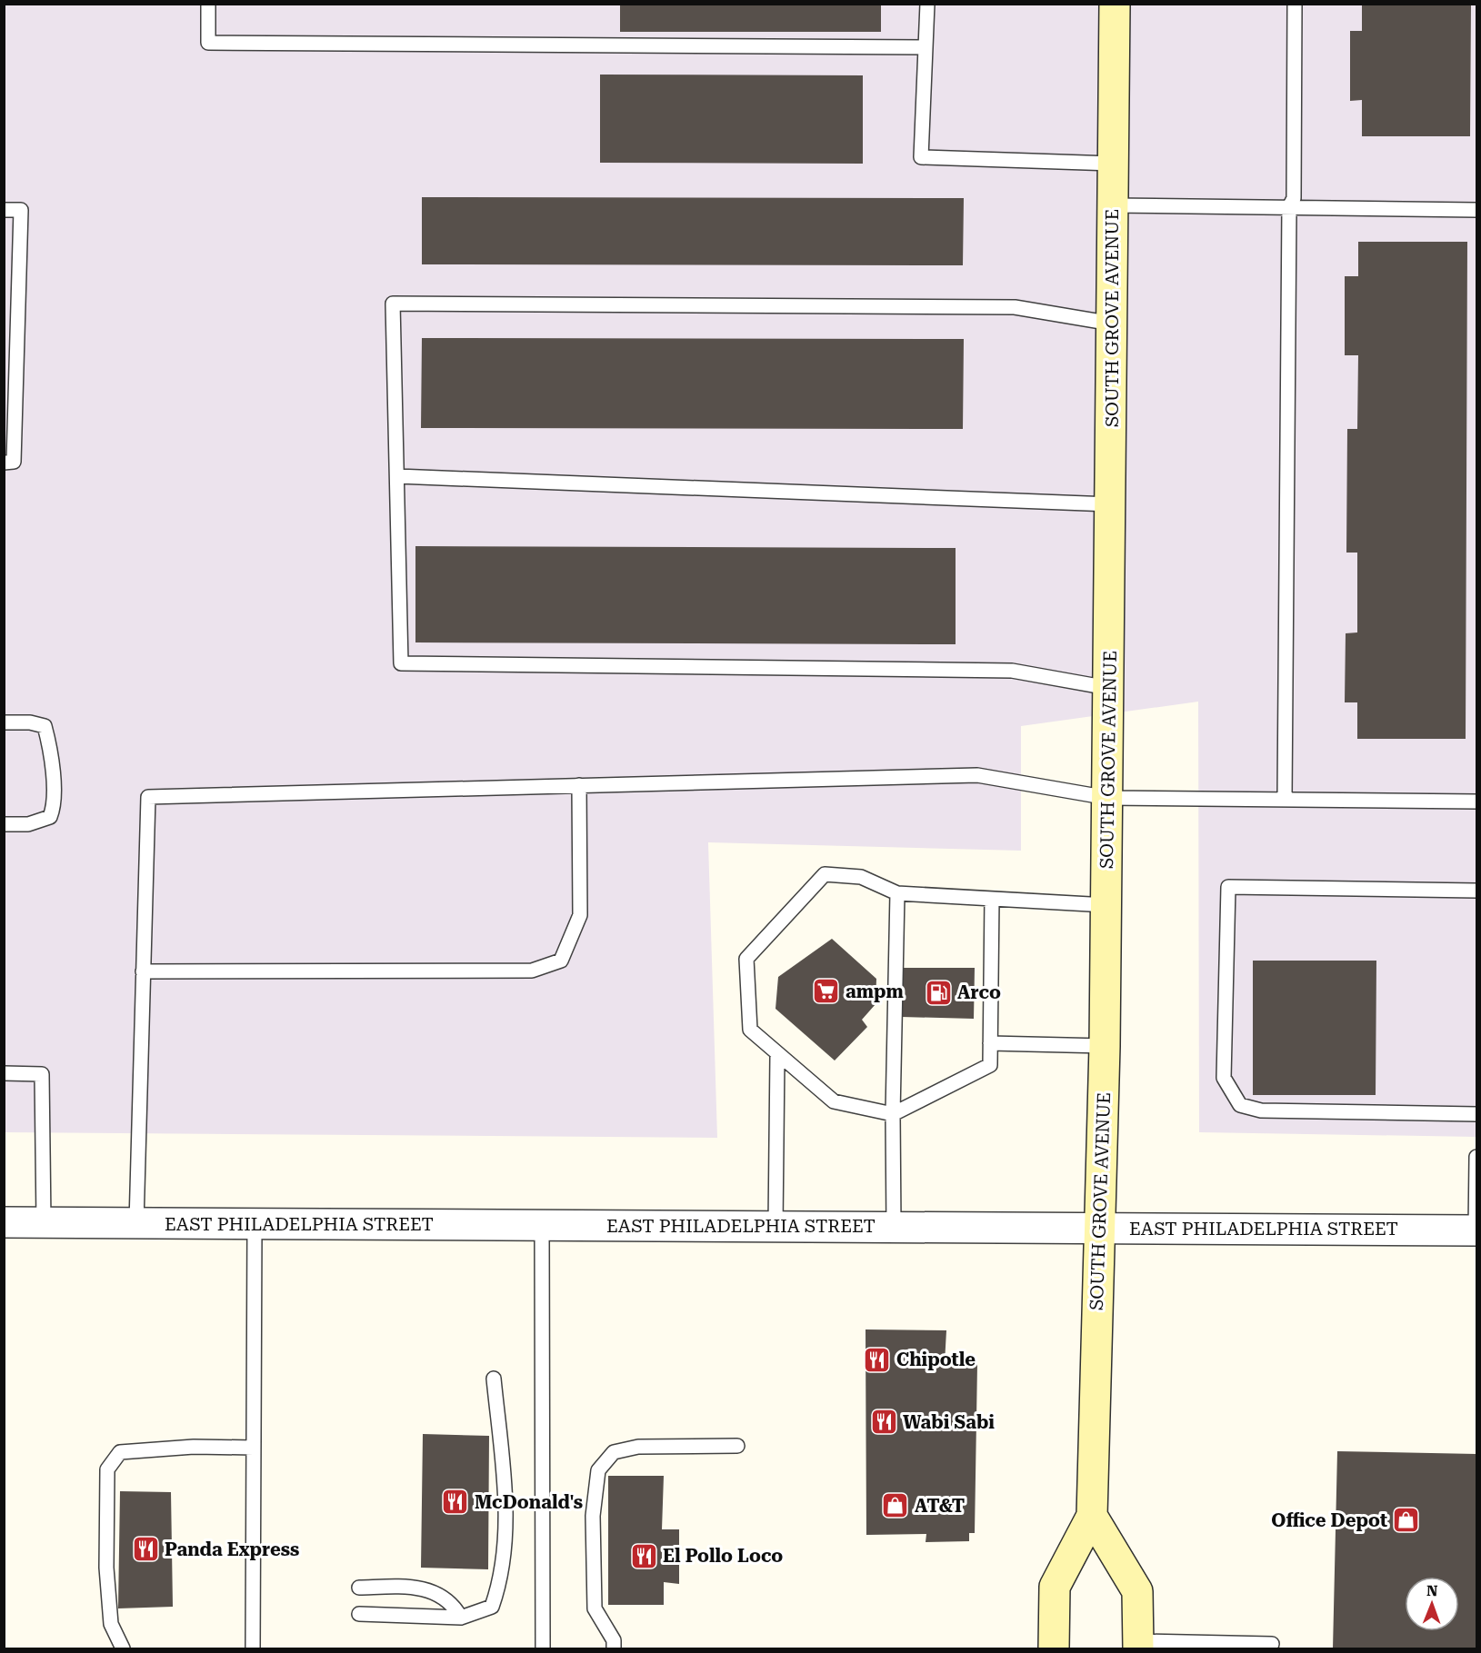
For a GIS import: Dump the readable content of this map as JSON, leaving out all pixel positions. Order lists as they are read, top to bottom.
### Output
{
  "streets": {
    "main road": ["SOUTH GROVE AVENUE"],
    "street": ["EAST PHILADELPHIA STREET"]
  },
  "crossings": [
    ["SOUTH GROVE AVENUE", "EAST PHILADELPHIA STREET"]
  ],
  "places": {
    "supermarket": ["ampm"],
    "fuel station": ["Arco"],
    "restaurant": [
      "Chipotle",
      "Wabi Sabi",
      "McDonald's",
      "Panda Express",
      "El Pollo Loco"
    ],
    "shop": ["AT&T", "Office Depot"]
  },
  "north": "top"
}
